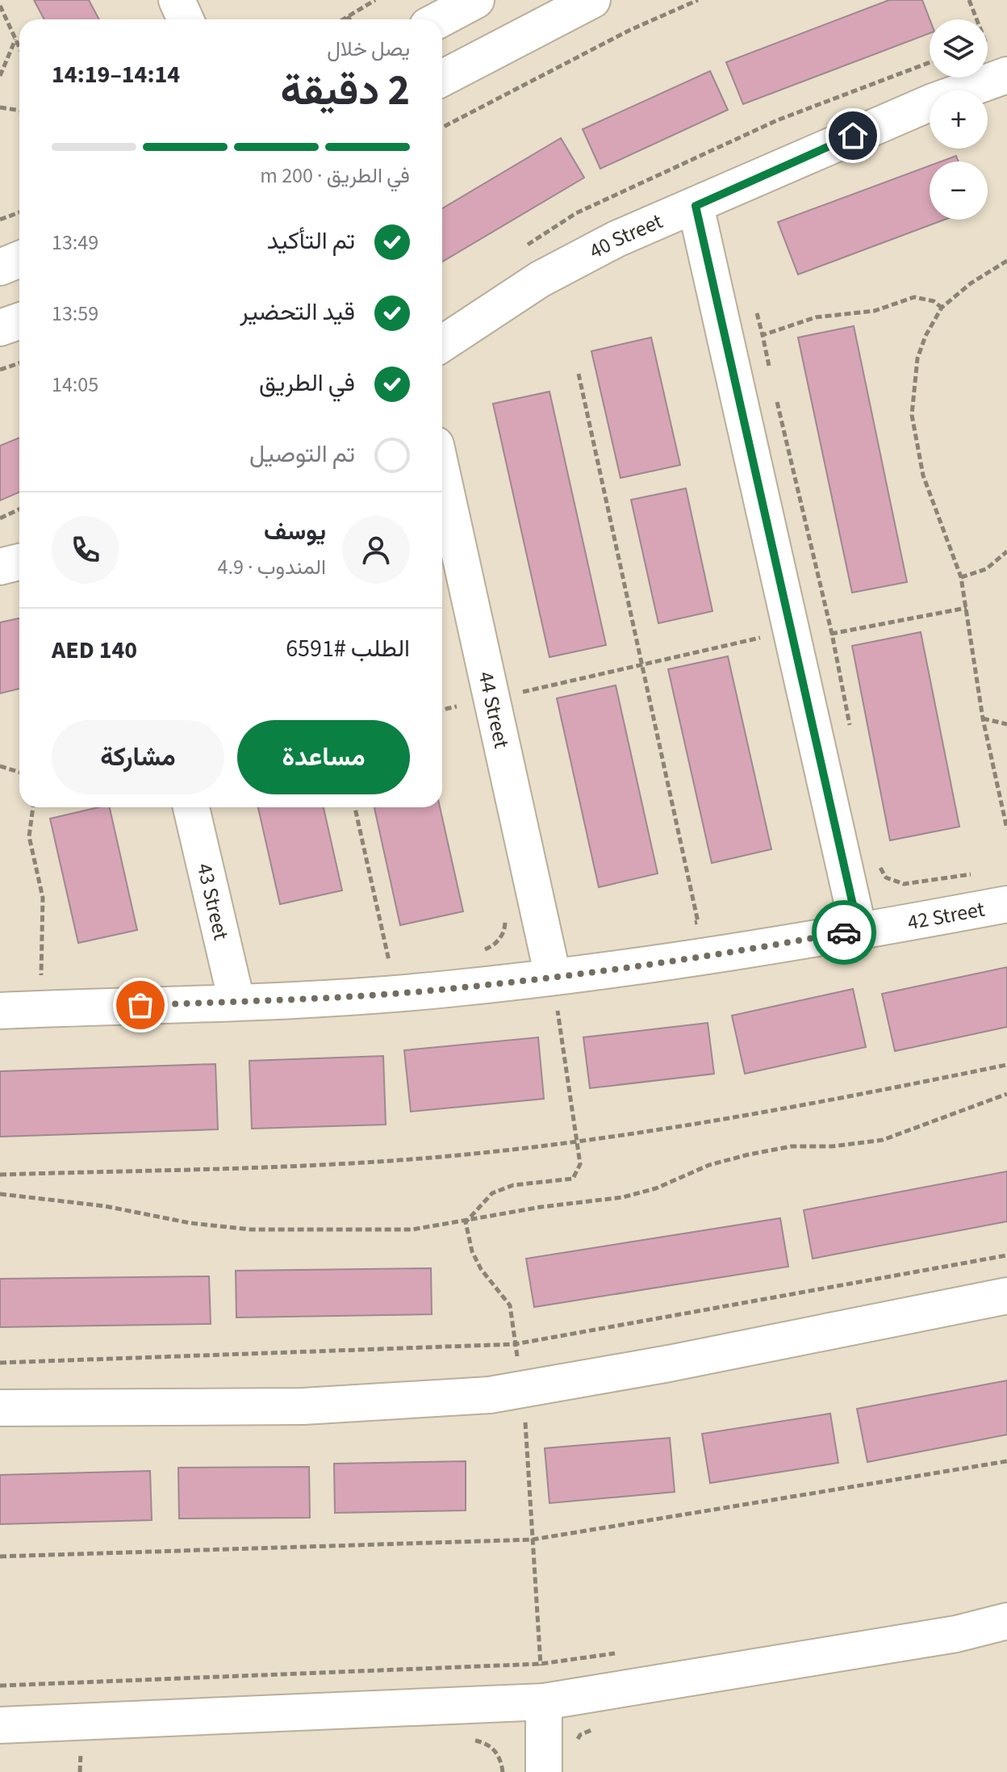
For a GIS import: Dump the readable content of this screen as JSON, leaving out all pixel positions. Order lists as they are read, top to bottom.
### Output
{
  "streets": {
    "street": [
      "40 Street",
      "44 Street",
      "43 Street",
      "42 Street"
    ]
  },
  "crossings": [
    ["44 Street", "42 Street"],
    ["43 Street", "42 Street"]
  ],
  "page": {
    "map_buttons": ["+", "−"],
    "heading": ["2 دقيقة", "يصل خلال", "14:14–14:19"],
    "panel": [
      "يوسف",
      "المندوب · 4.9",
      "الطلب #6591",
      "AED 140"
    ],
    "bar": "في الطريق · 200 m",
    "list": [
      ["تم التأكيد", "13:49"],
      ["قيد التحضير", "13:59"],
      ["في الطريق", "14:05"],
      "تم التوصيل"
    ],
    "buttons": ["مساعدة", "مشاركة"]
  }
}
